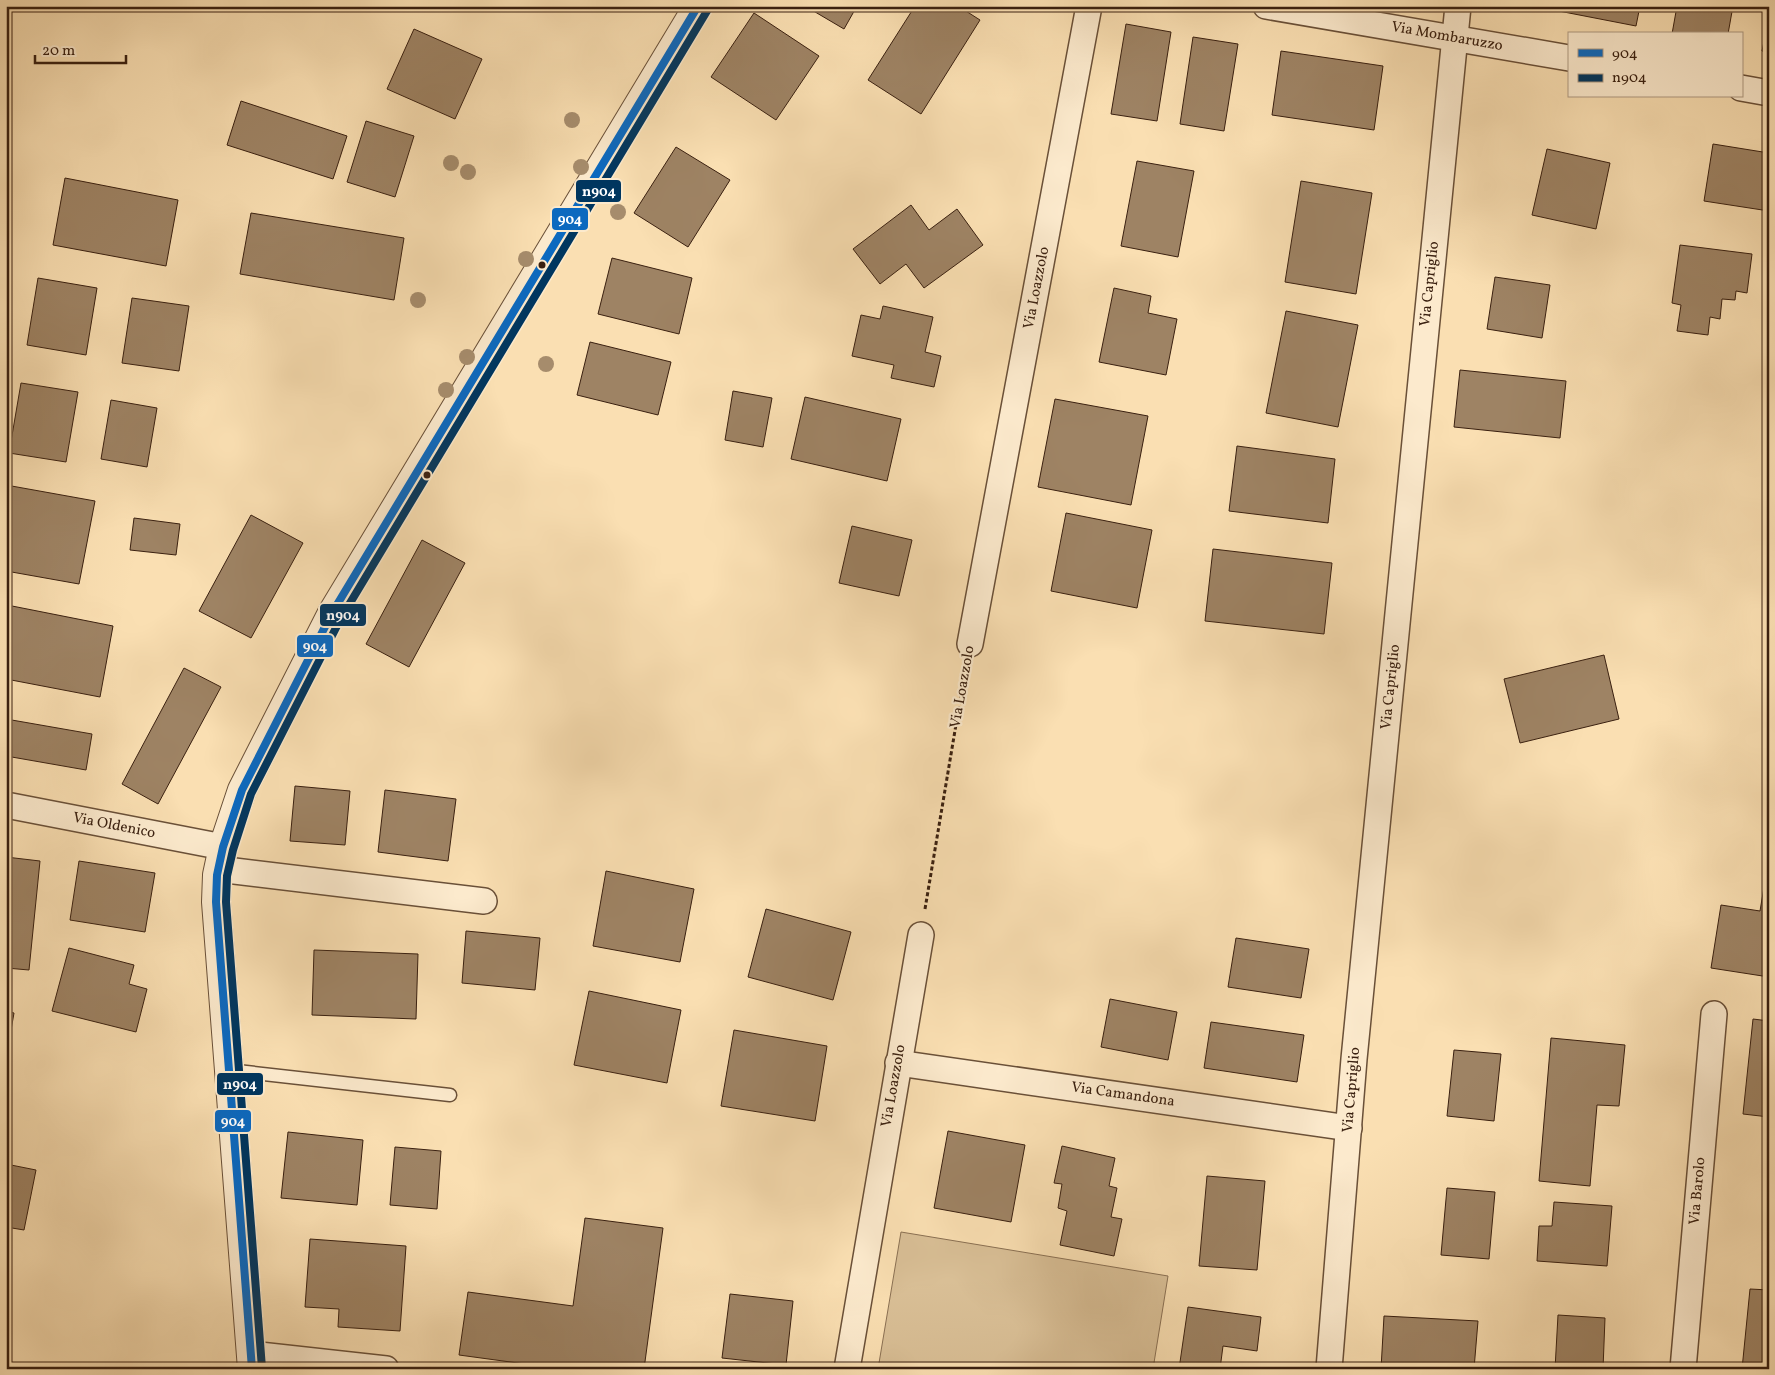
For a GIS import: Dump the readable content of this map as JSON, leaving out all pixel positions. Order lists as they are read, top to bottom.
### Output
{
  "streets": {
    "street": [
      "Via Mombaruzzo",
      "Via Capriglio",
      "Via Loazzolo",
      "Via Oldenico",
      "Via Camandona",
      "Via Barolo"
    ]
  },
  "crossings": [
    ["Via Mombaruzzo", "Via Capriglio"],
    ["Via Capriglio", "Via Camandona"],
    ["Via Loazzolo", "Via Camandona"]
  ],
  "lines": ["transit line 904", "transit line n904"],
  "legend": ["904", "n904"],
  "scale_bar": "20 m"
}
